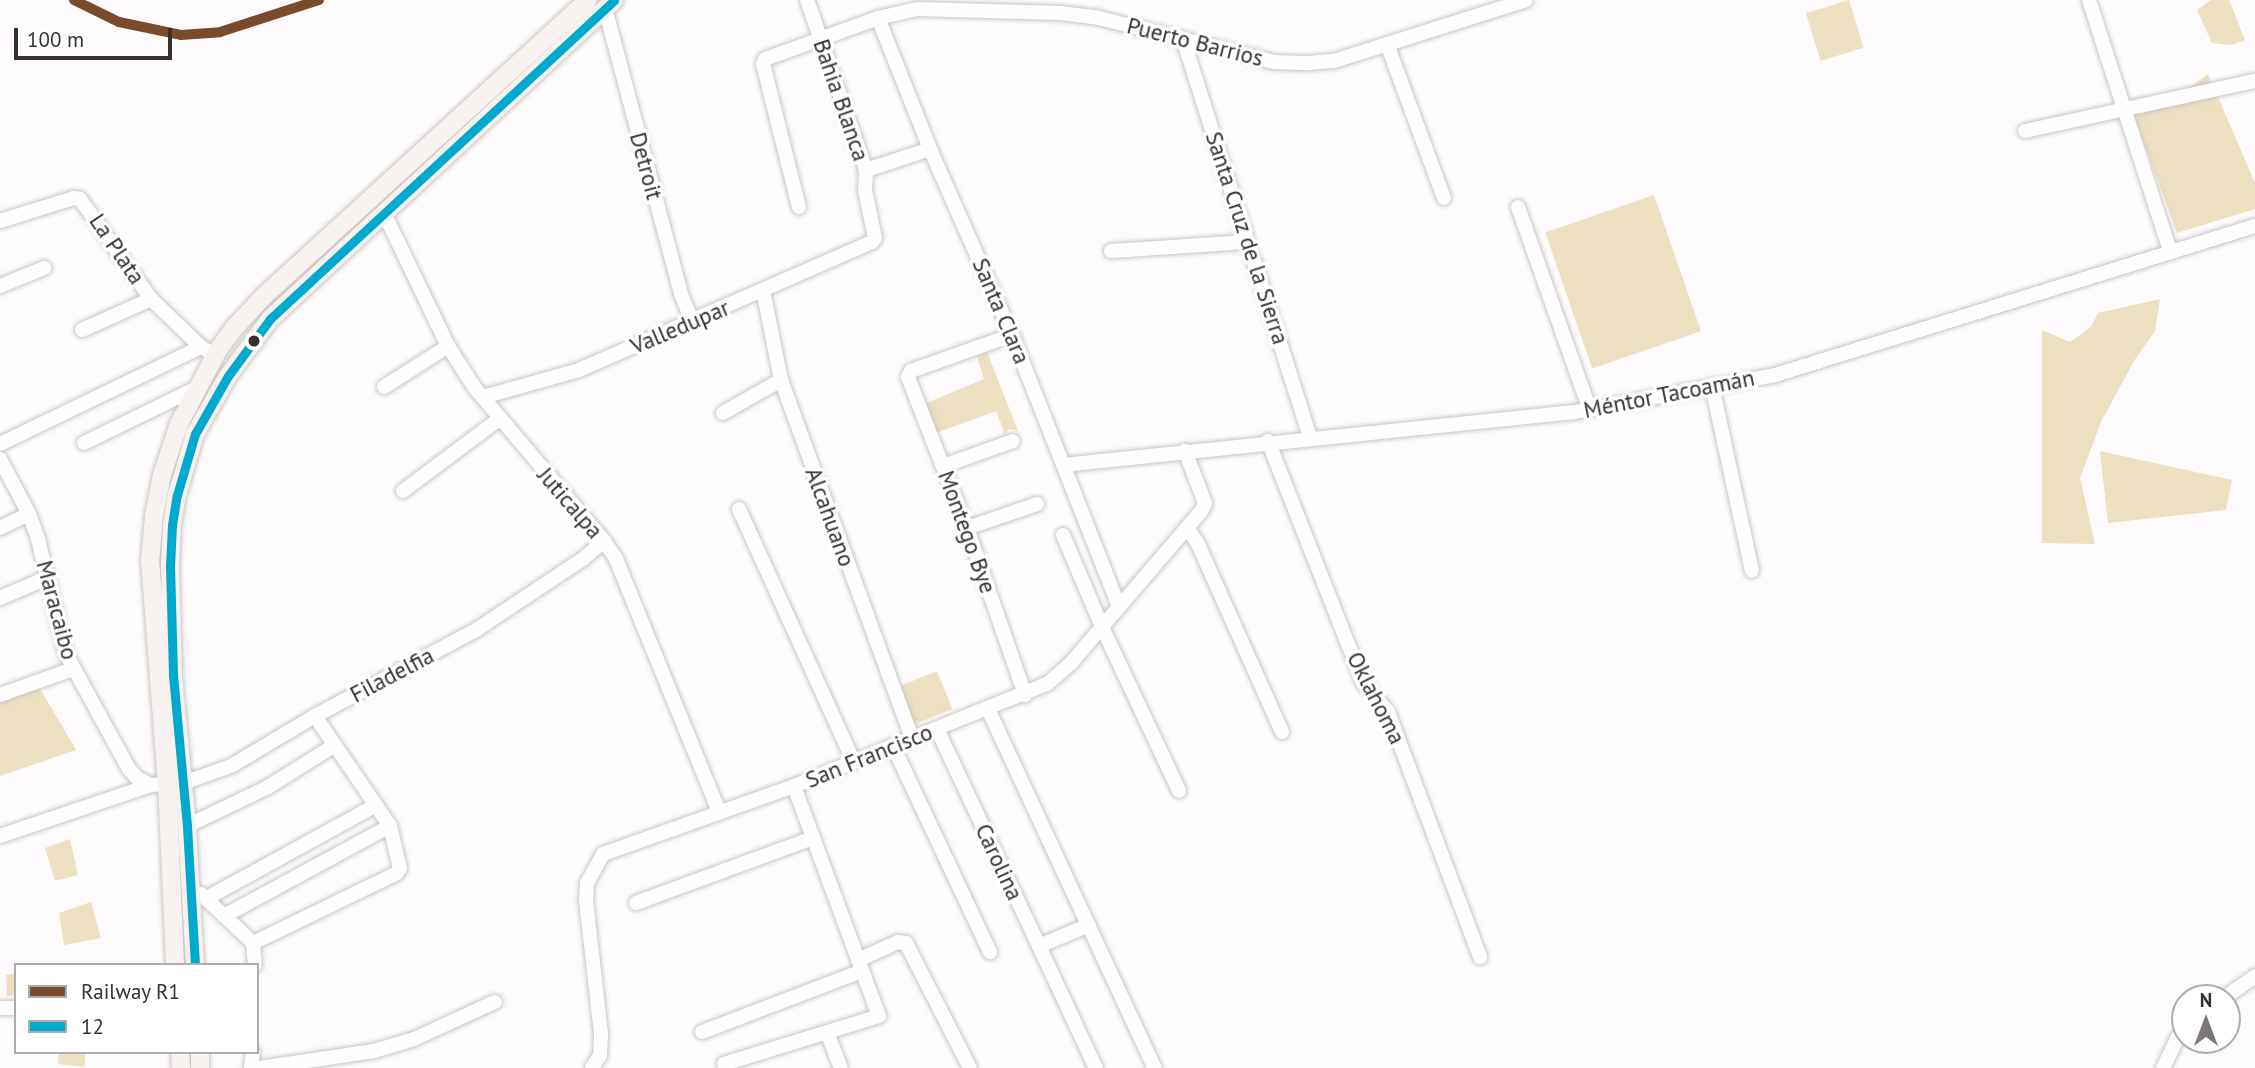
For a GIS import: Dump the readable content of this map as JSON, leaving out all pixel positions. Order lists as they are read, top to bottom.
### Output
{
  "streets": {
    "street": [
      "Puerto Barrios",
      "Bahia Blanca",
      "Detroit",
      "Santa Cruz de la Sierra",
      "La Plata",
      "Santa Clara",
      "Valledupar",
      "Méntor Tacoamán",
      "Juticalpa",
      "Alcahuano",
      "Montego Bye",
      "Maracaibo",
      "Filadelfia",
      "Oklahoma",
      "San Francisco",
      "Carolina"
    ]
  },
  "crossings": [
    ["Puerto Barrios", "Bahia Blanca"],
    ["Puerto Barrios", "Santa Cruz de la Sierra"],
    ["Puerto Barrios", "Santa Clara"],
    ["Bahia Blanca", "Valledupar"],
    ["Detroit", "Valledupar"],
    ["Santa Cruz de la Sierra", "Méntor Tacoamán"],
    ["Santa Clara", "Méntor Tacoamán"],
    ["Santa Clara", "Montego Bye"],
    ["Santa Clara", "San Francisco"],
    ["Valledupar", "Juticalpa"],
    ["Valledupar", "Alcahuano"],
    ["Méntor Tacoamán", "Oklahoma"],
    ["Méntor Tacoamán", "San Francisco"],
    ["Juticalpa", "Filadelfia"],
    ["Juticalpa", "San Francisco"],
    ["Alcahuano", "San Francisco"],
    ["Montego Bye", "San Francisco"],
    ["Maracaibo", "Filadelfia"],
    ["San Francisco", "Carolina"]
  ],
  "lines": ["rail line R1", "transit line 12"],
  "legend": ["Railway R1", "12"],
  "scale_bar": "100 m",
  "north": "top"
}
